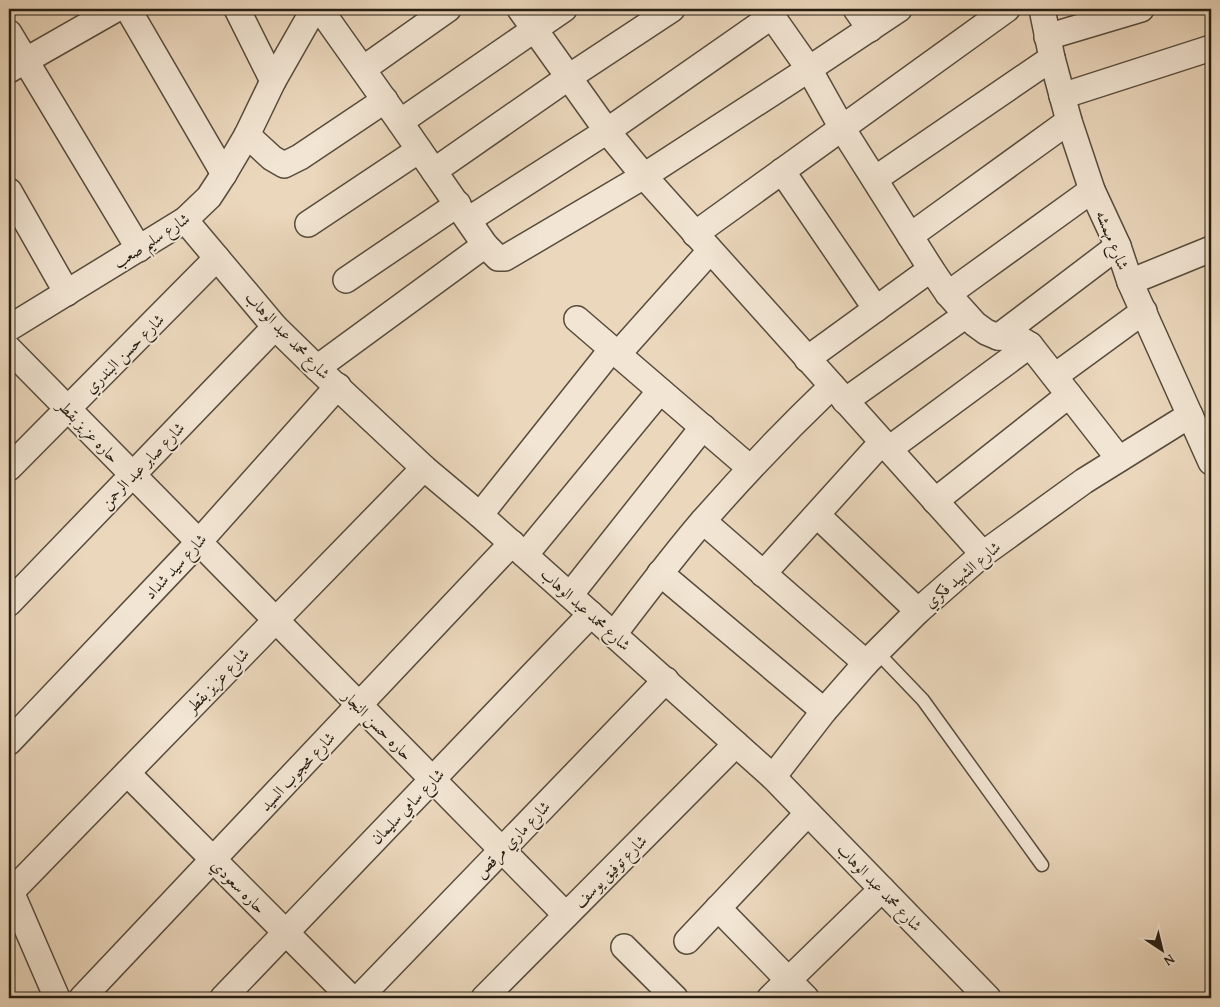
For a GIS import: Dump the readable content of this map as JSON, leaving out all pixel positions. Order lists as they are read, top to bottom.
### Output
{
  "streets": {
    "street": [
      "شارع سليم صعب",
      "شارع مهمشه",
      "شارع محمد عبد الوهاب",
      "شارع حسن البندري",
      "حاره عزيز بقطر",
      "شارع صابر عبد الرحمن",
      "شارع سيد شداد",
      "شارع الشهيد فكري",
      "شارع عزيز بقطر",
      "حاره حسن النجار",
      "شارع محجوب السيد",
      "شارع سامي سليمان",
      "شارع ماري مرقص",
      "شارع توفيق يوسف",
      "حاره سعودي"
    ]
  },
  "crossings": [
    ["شارع سليم صعب", "شارع محمد عبد الوهاب"],
    ["شارع مهمشه", "شارع الشهيد فكري"],
    ["شارع محمد عبد الوهاب", "شارع حسن البندري"],
    ["شارع محمد عبد الوهاب", "شارع صابر عبد الرحمن"],
    ["شارع محمد عبد الوهاب", "شارع سيد شداد"],
    ["شارع محمد عبد الوهاب", "شارع الشهيد فكري"],
    ["شارع محمد عبد الوهاب", "شارع عزيز بقطر"],
    ["شارع محمد عبد الوهاب", "شارع محجوب السيد"],
    ["شارع محمد عبد الوهاب", "شارع سامي سليمان"],
    ["شارع محمد عبد الوهاب", "شارع ماري مرقص"],
    ["شارع محمد عبد الوهاب", "شارع توفيق يوسف"],
    ["شارع حسن البندري", "حاره عزيز بقطر"],
    ["حاره عزيز بقطر", "شارع صابر عبد الرحمن"],
    ["حاره عزيز بقطر", "شارع سيد شداد"],
    ["حاره عزيز بقطر", "شارع عزيز بقطر"],
    ["حاره عزيز بقطر", "حاره حسن النجار"],
    ["شارع عزيز بقطر", "حاره حسن النجار"],
    ["شارع عزيز بقطر", "حاره سعودي"],
    ["حاره حسن النجار", "شارع محجوب السيد"],
    ["حاره حسن النجار", "شارع سامي سليمان"],
    ["حاره حسن النجار", "شارع ماري مرقص"],
    ["حاره حسن النجار", "شارع توفيق يوسف"],
    ["شارع محجوب السيد", "حاره سعودي"],
    ["شارع سامي سليمان", "حاره سعودي"]
  ],
  "north": "bottom right"
}
